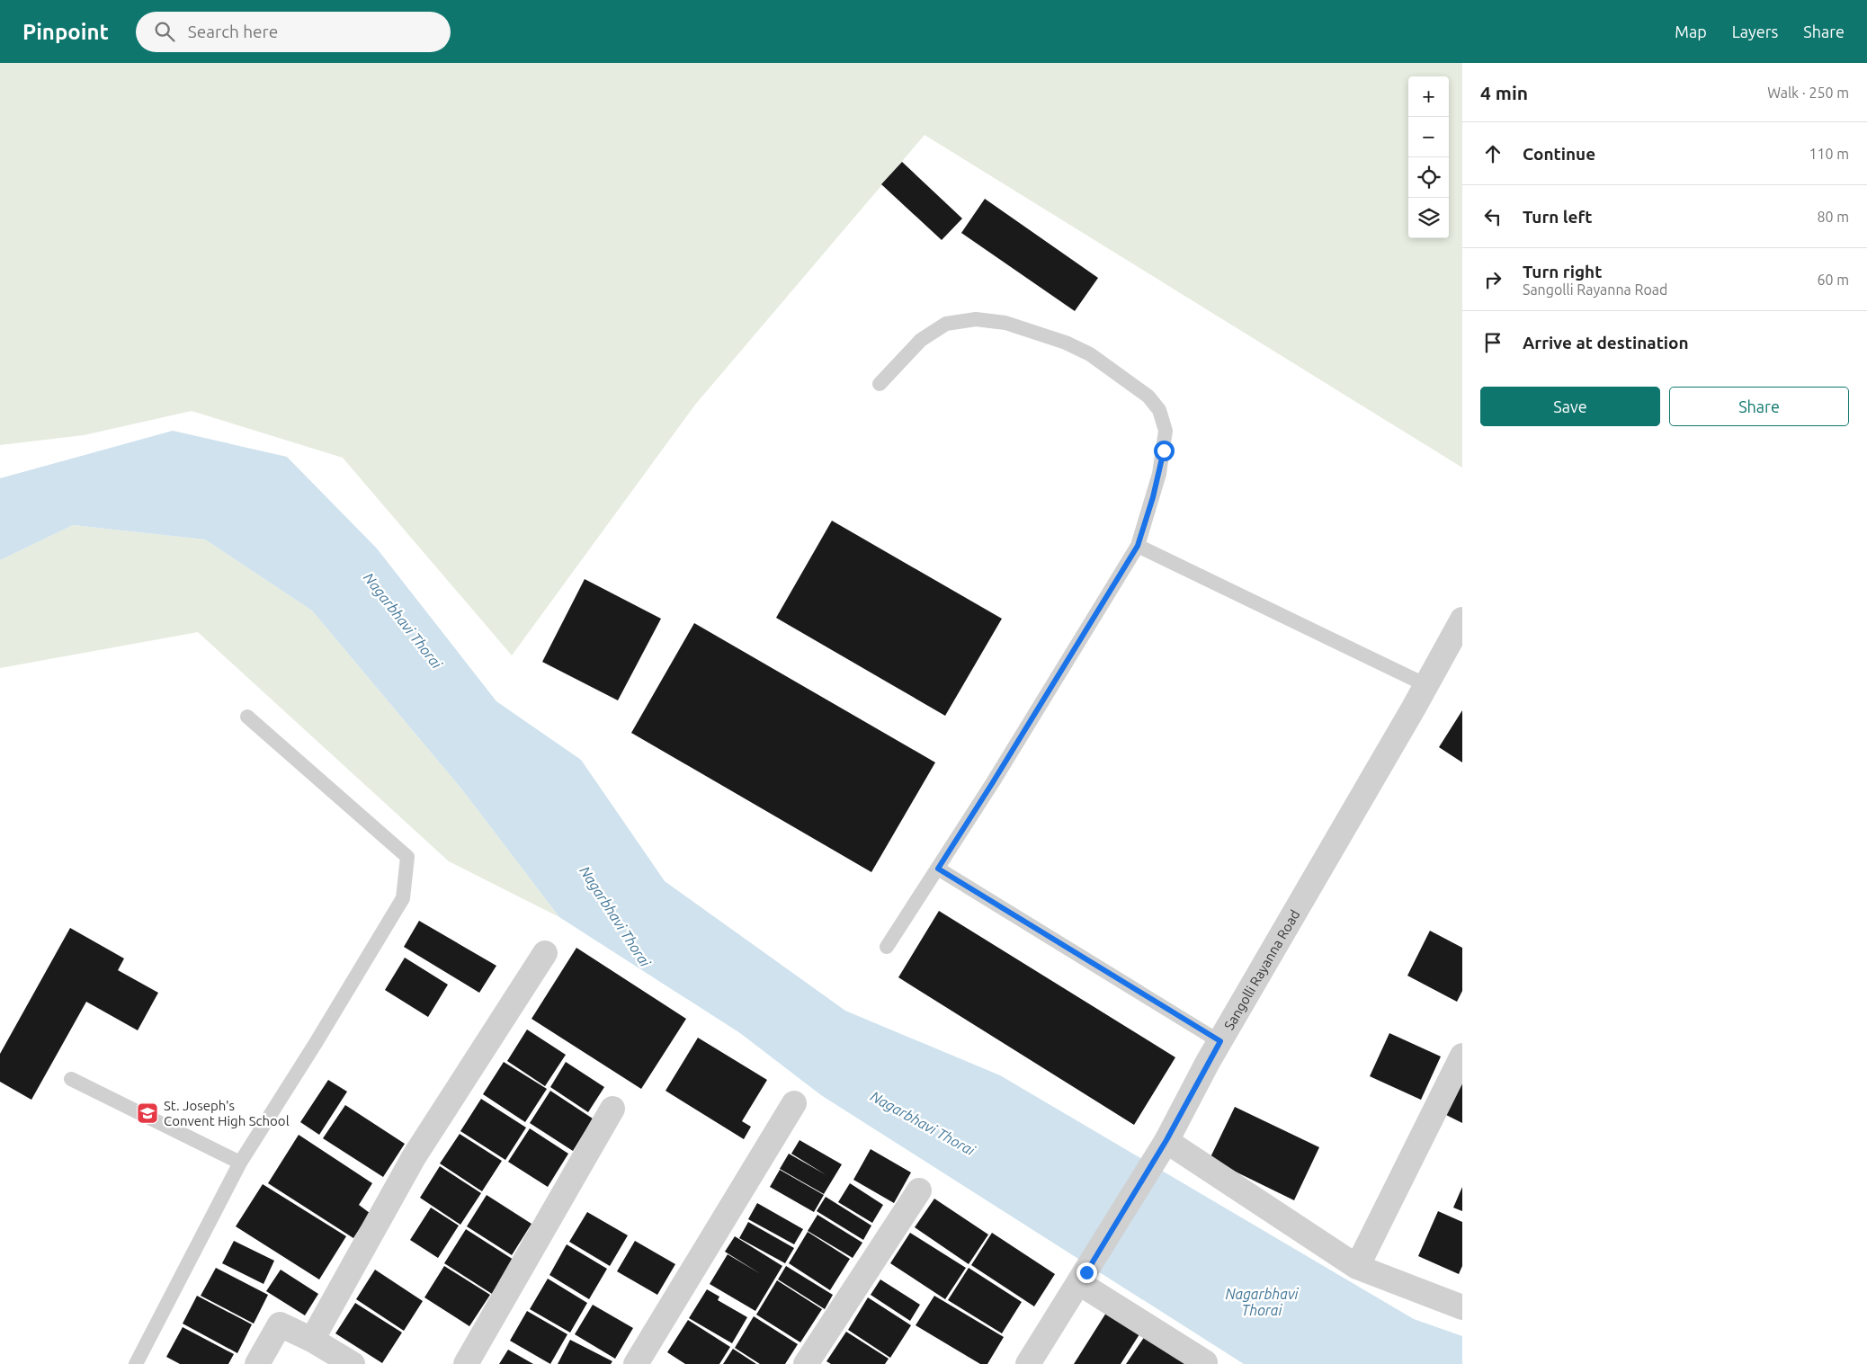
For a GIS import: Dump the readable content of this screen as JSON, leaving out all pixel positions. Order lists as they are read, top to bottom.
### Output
{
  "streets": {
    "street": ["Sangolli Rayanna Road"]
  },
  "water": ["Nagarbhavi Thorai"],
  "places": {
    "school or university": ["St. Joseph's Convent High School"]
  },
  "page": {
    "header": "Pinpoint",
    "search": "Search here",
    "nav": ["Map", "Layers", "Share"],
    "heading": ["4 min", "Walk · 250 m"],
    "map_buttons": ["+", "−"],
    "list": [
      ["Continue", "110 m"],
      ["Turn left", "80 m"],
      ["Turn right", "Sangolli Rayanna Road", "60 m"],
      "Arrive at destination"
    ],
    "buttons": ["Save", "Share"]
  }
}
